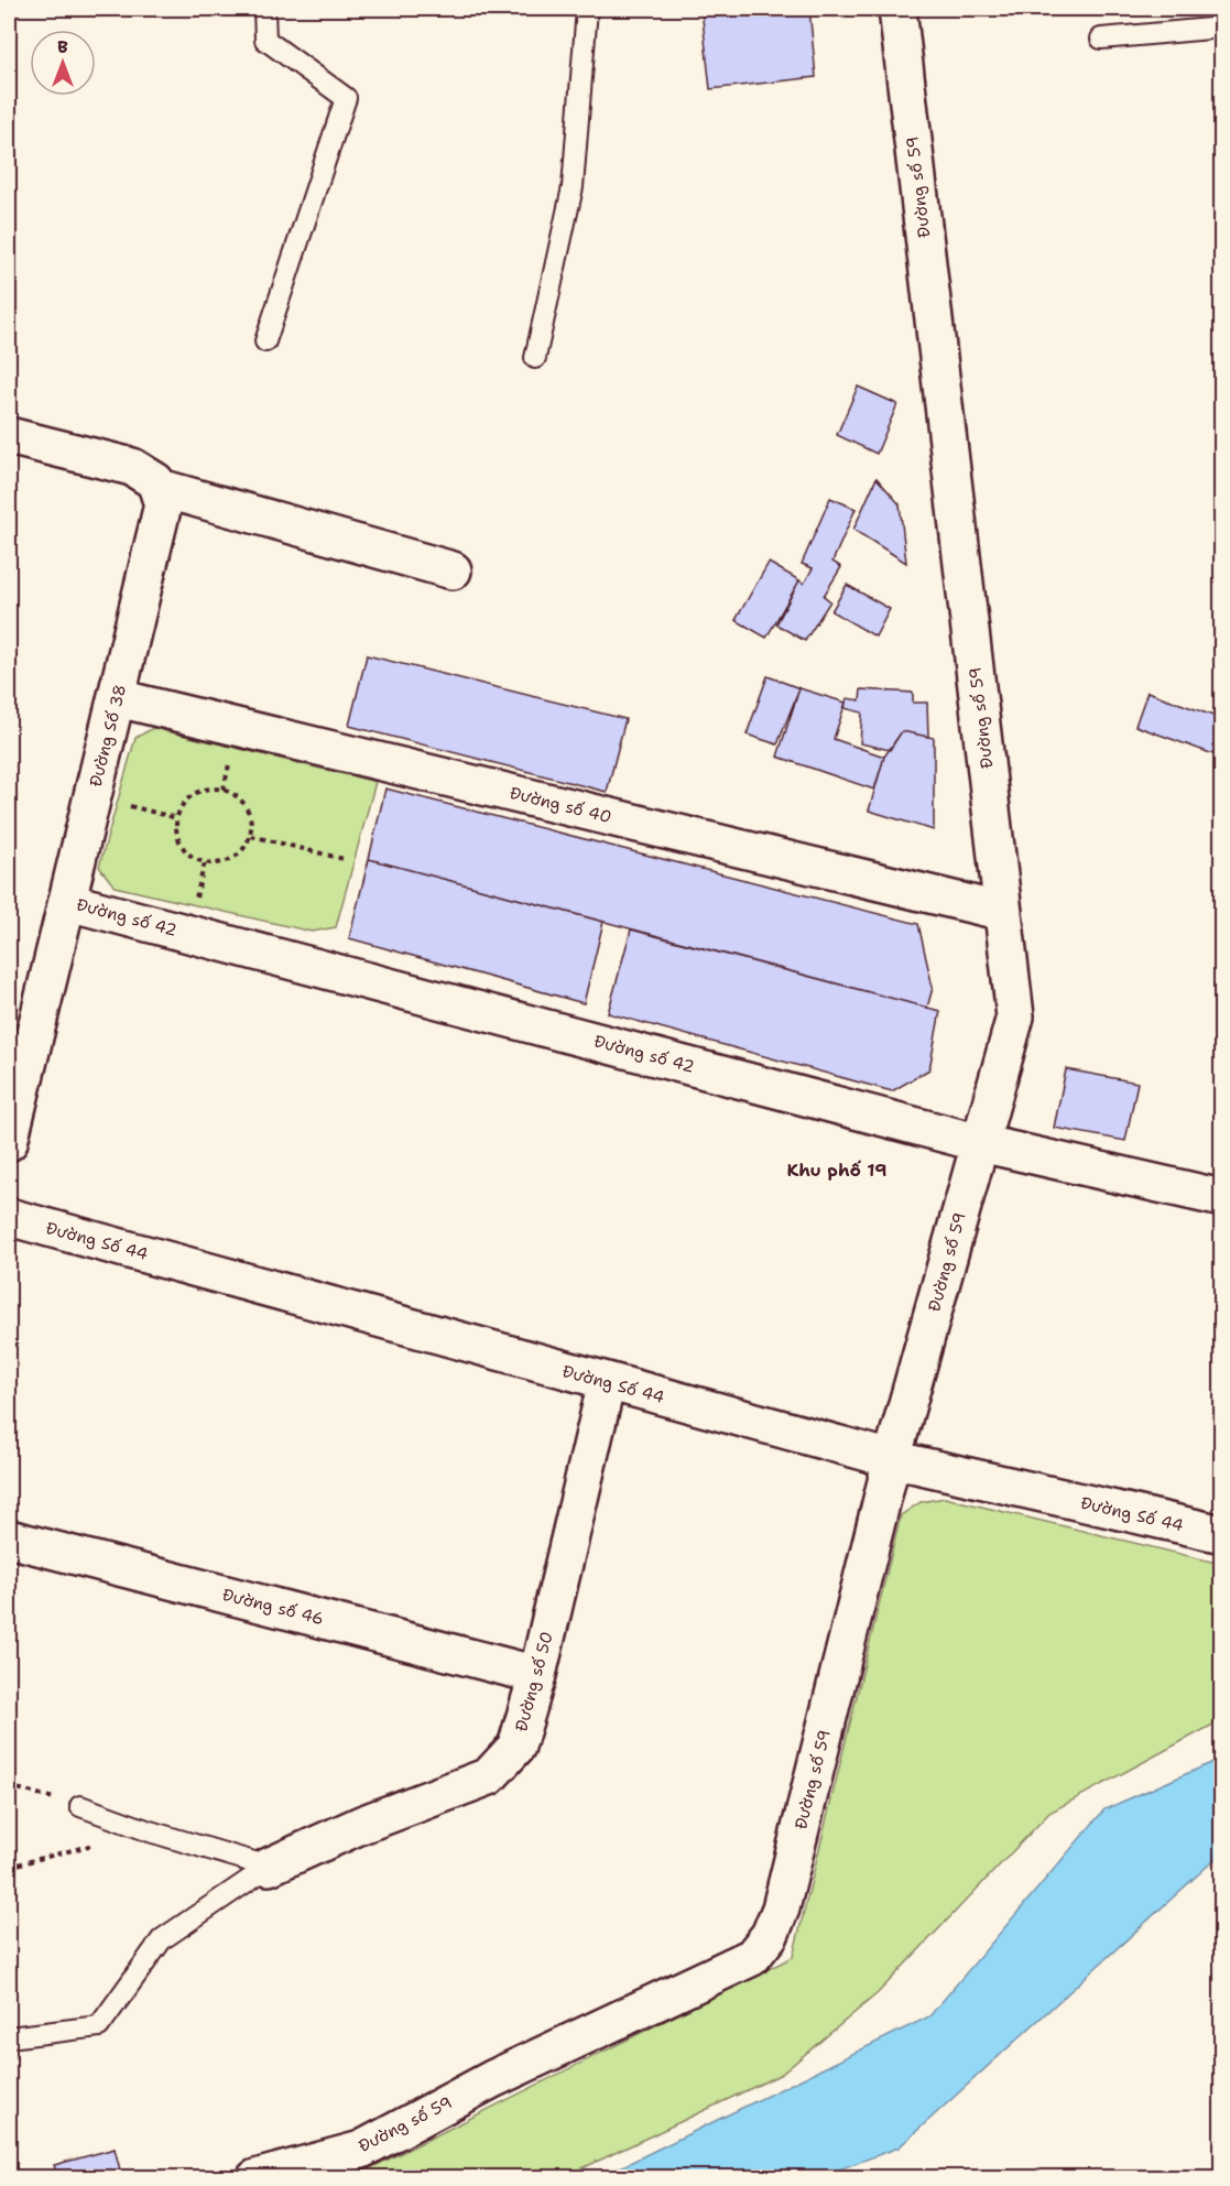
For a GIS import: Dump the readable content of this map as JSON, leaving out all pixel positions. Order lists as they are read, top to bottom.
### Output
{
  "streets": {
    "street": [
      "Đường số 59",
      "Đường Số 38",
      "Đường số 40",
      "Đường số 42",
      "Đường Số 44",
      "Đường số 46",
      "Đường số 50"
    ]
  },
  "crossings": [
    ["Đường số 59", "Đường số 40"],
    ["Đường số 59", "Đường số 42"],
    ["Đường số 59", "Đường Số 44"],
    ["Đường Số 38", "Đường số 40"],
    ["Đường Số 38", "Đường số 42"],
    ["Đường Số 44", "Đường số 50"],
    ["Đường số 46", "Đường số 50"]
  ],
  "districts": ["Khu phố 19"],
  "north": "top"
}
